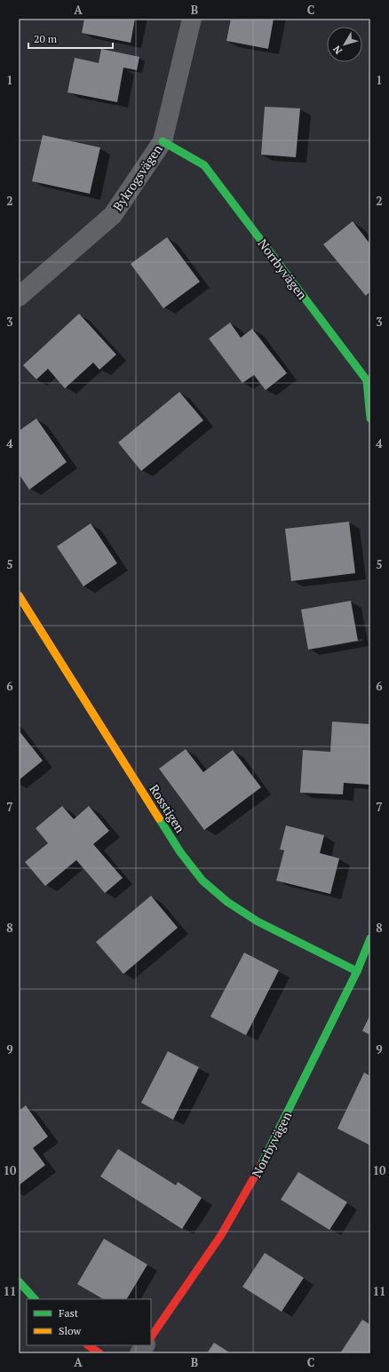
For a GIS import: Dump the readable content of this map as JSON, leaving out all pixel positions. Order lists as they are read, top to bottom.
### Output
{
  "streets": {
    "street": ["Bykrogsvägen", "Norrbyvägen", "Rosstigen"]
  },
  "crossings": [
    ["Bykrogsvägen", "Norrbyvägen"],
    ["Norrbyvägen", "Rosstigen"]
  ],
  "legend": ["Fast", "Slow"],
  "scale_bar": "20 m",
  "north": "bottom left",
  "grid": {
    "columns": ["A", "B", "C"],
    "rows": [
      "1",
      "2",
      "3",
      "4",
      "5",
      "6",
      "7",
      "8",
      "9",
      "10",
      "11"
    ]
  }
}
